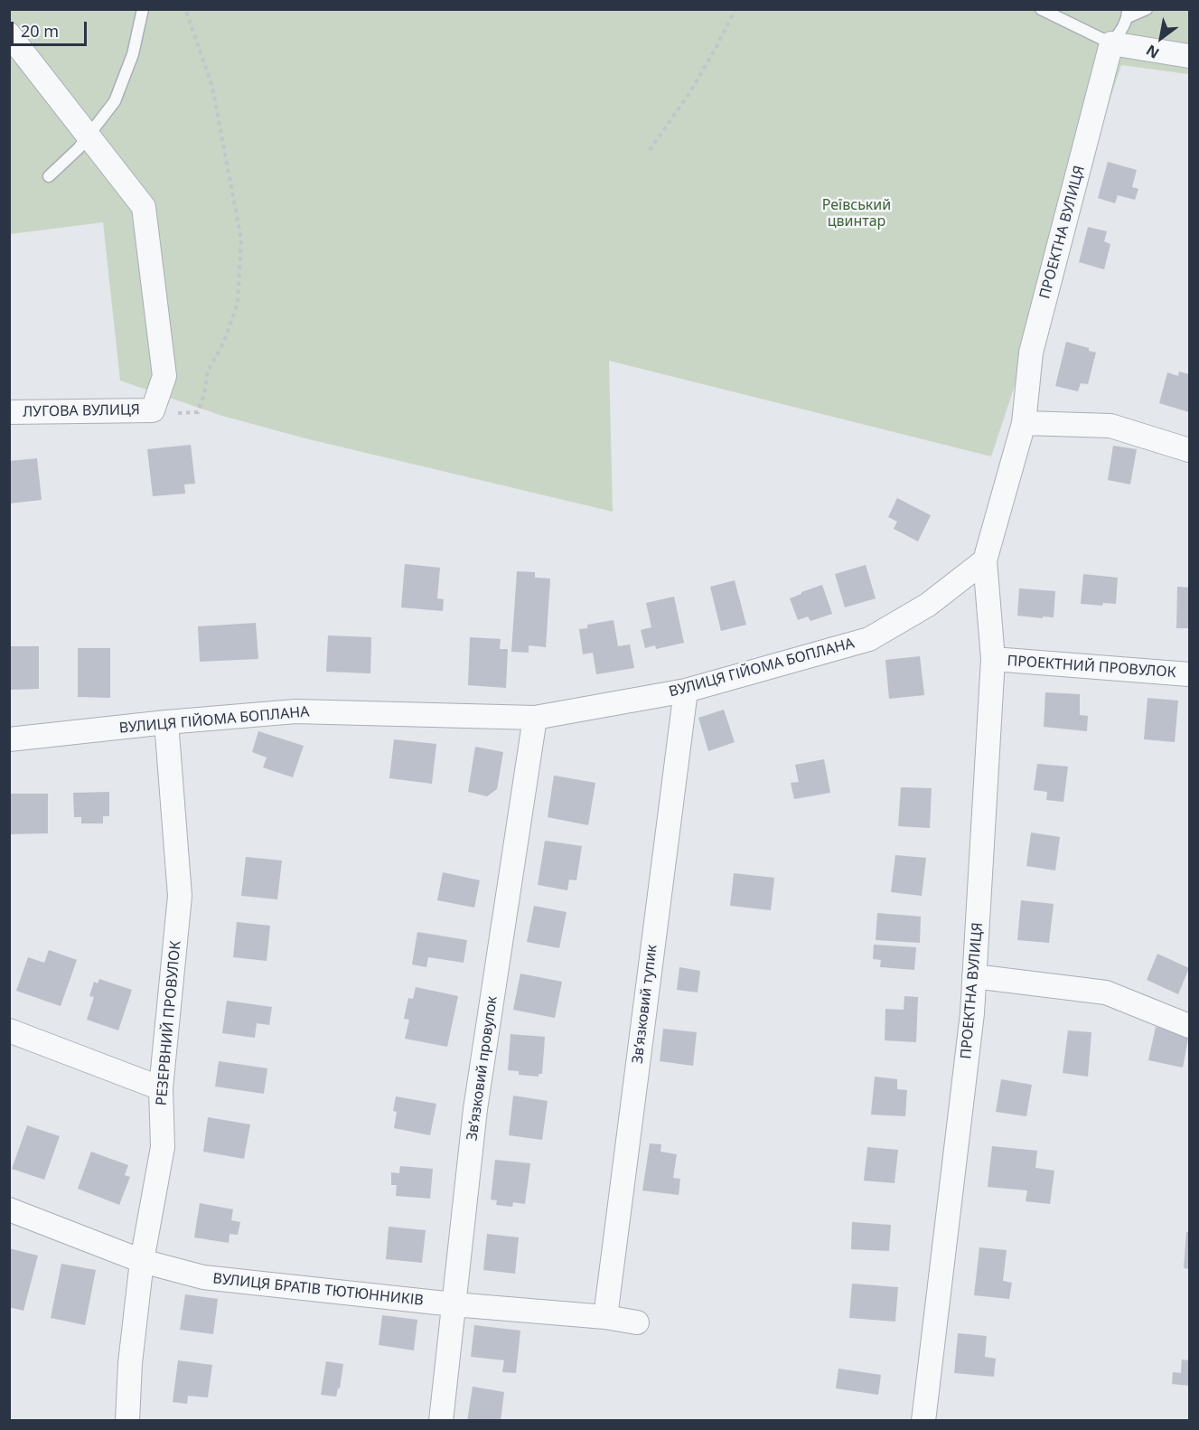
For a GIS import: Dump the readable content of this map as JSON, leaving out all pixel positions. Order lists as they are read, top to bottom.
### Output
{
  "streets": {
    "street": [
      "ПРОЕКТНА ВУЛИЦЯ",
      "ЛУГОВА ВУЛИЦЯ",
      "ПРОЕКТНИЙ ПРОВУЛОК",
      "ВУЛИЦЯ ГІЙОМА БОПЛАНА",
      "Звʼязковий тупик",
      "РЕЗЕРВНИЙ ПРОВУЛОК",
      "Звʼязковий провулок",
      "ВУЛИЦЯ БРАТІВ ТЮТЮННИКІВ"
    ]
  },
  "crossings": [
    ["ПРОЕКТНА ВУЛИЦЯ", "ПРОЕКТНИЙ ПРОВУЛОК"],
    ["ПРОЕКТНА ВУЛИЦЯ", "ВУЛИЦЯ ГІЙОМА БОПЛАНА"],
    ["ВУЛИЦЯ ГІЙОМА БОПЛАНА", "Звʼязковий тупик"],
    ["ВУЛИЦЯ ГІЙОМА БОПЛАНА", "РЕЗЕРВНИЙ ПРОВУЛОК"],
    ["ВУЛИЦЯ ГІЙОМА БОПЛАНА", "Звʼязковий провулок"],
    ["Звʼязковий тупик", "ВУЛИЦЯ БРАТІВ ТЮТЮННИКІВ"],
    ["РЕЗЕРВНИЙ ПРОВУЛОК", "ВУЛИЦЯ БРАТІВ ТЮТЮННИКІВ"],
    ["Звʼязковий провулок", "ВУЛИЦЯ БРАТІВ ТЮТЮННИКІВ"]
  ],
  "parks": ["Реївський цвинтар"],
  "scale_bar": "20 m",
  "north": "bottom left"
}
